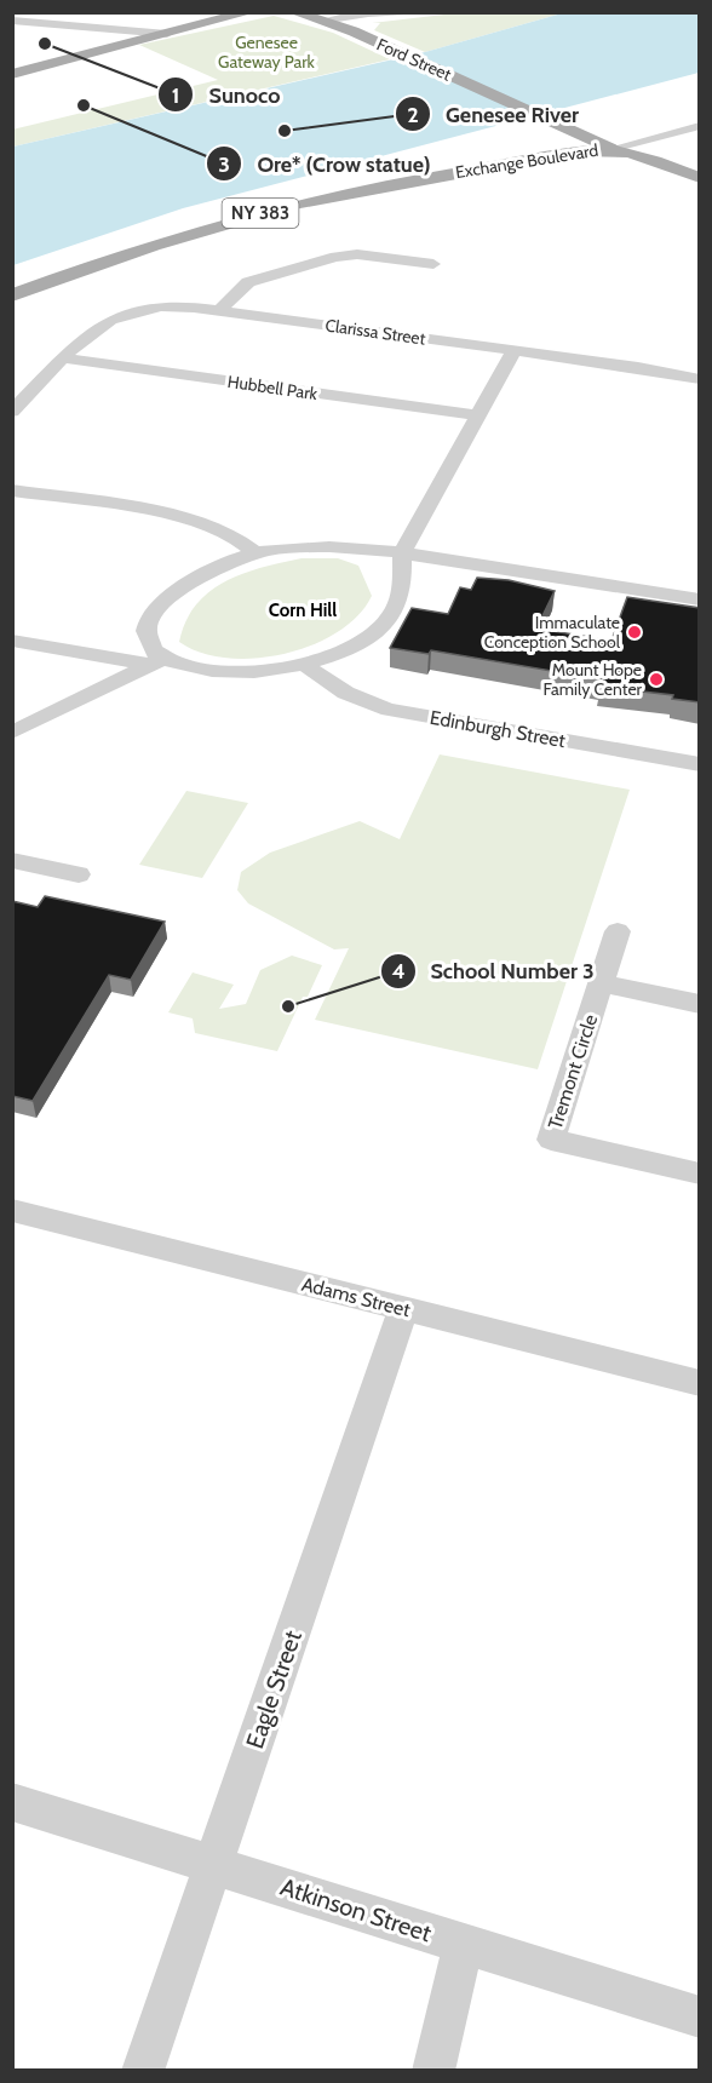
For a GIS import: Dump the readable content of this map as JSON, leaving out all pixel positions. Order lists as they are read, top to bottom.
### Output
{
  "streets": {
    "main road": ["Ford Street", "Exchange Boulevard", "NY 383"],
    "street": [
      "Clarissa Street",
      "Hubbell Park",
      "Edinburgh Street",
      "Tremont Circle",
      "Adams Street",
      "Eagle Street",
      "Atkinson Street"
    ]
  },
  "crossings": [
    ["Ford Street", "Exchange Boulevard"],
    ["Clarissa Street", "Hubbell Park"],
    ["Adams Street", "Eagle Street"],
    ["Eagle Street", "Atkinson Street"]
  ],
  "districts": ["Corn Hill"],
  "parks": ["Genesee Gateway Park"],
  "places": [
    "Sunoco",
    "Ore* (Crow statue)",
    "Genesee River",
    "Immaculate Conception School",
    "Mount Hope Family Center",
    "School Number 3"
  ]
}
